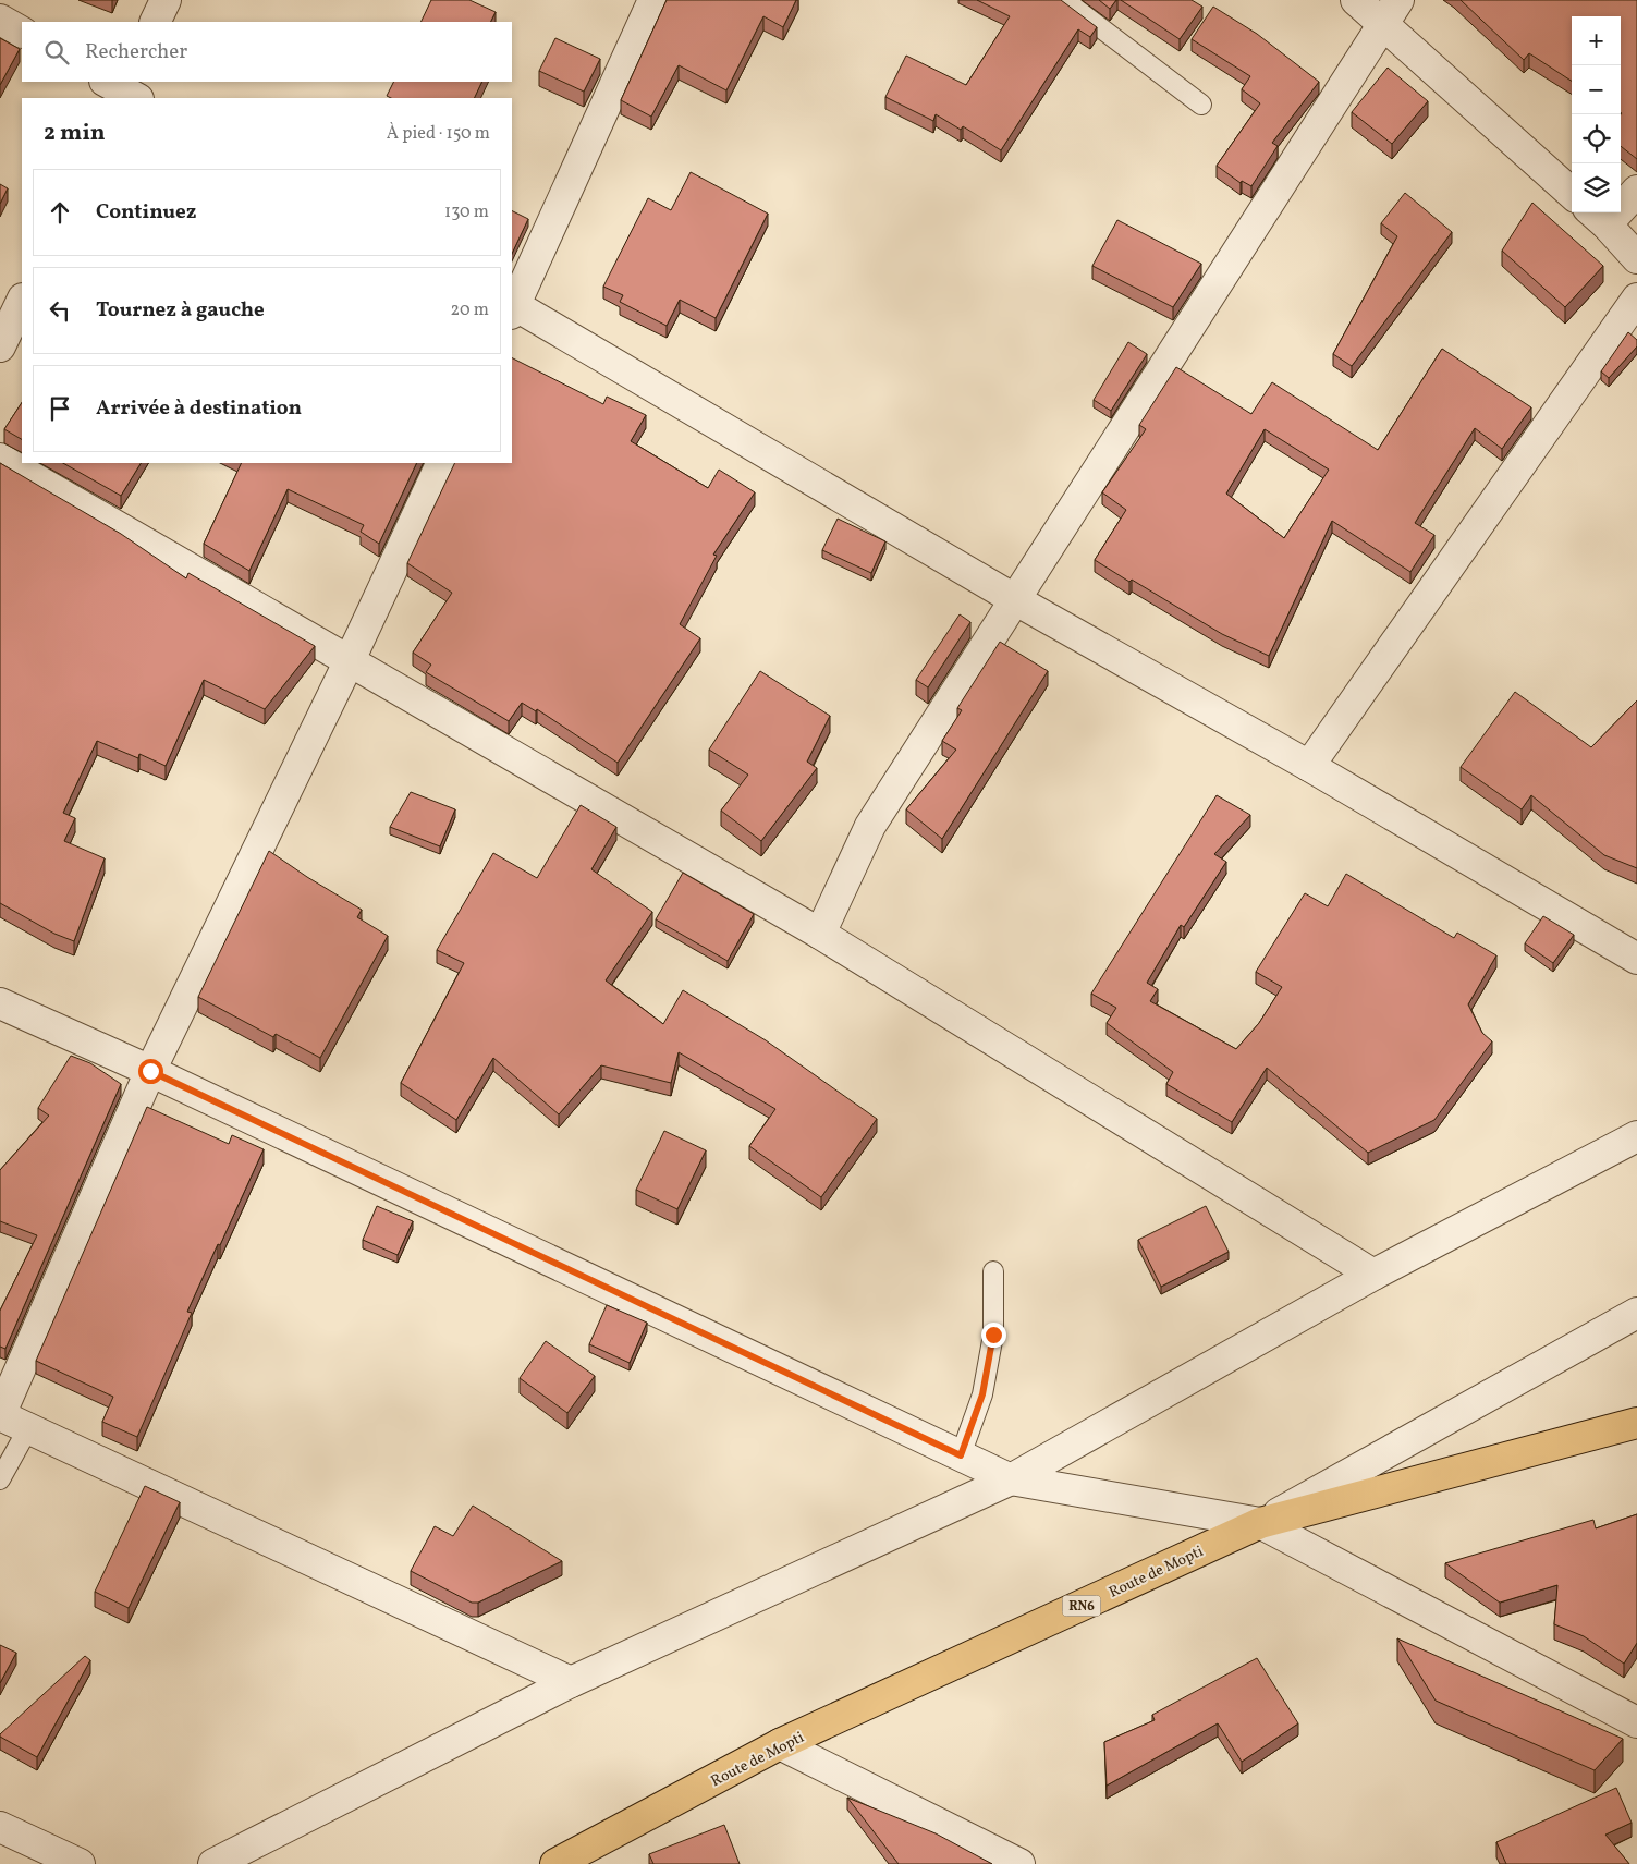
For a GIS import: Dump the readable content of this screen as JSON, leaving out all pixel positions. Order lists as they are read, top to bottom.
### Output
{
  "streets": {
    "highway": ["Route de Mopti", "RN6"]
  },
  "page": {
    "map_buttons": ["+", "−"],
    "search": "Rechercher",
    "heading": ["2 min", "À pied · 150 m"],
    "list": [
      ["Continuez", "130 m"],
      ["Tournez à gauche", "20 m"],
      "Arrivée à destination"
    ]
  }
}
